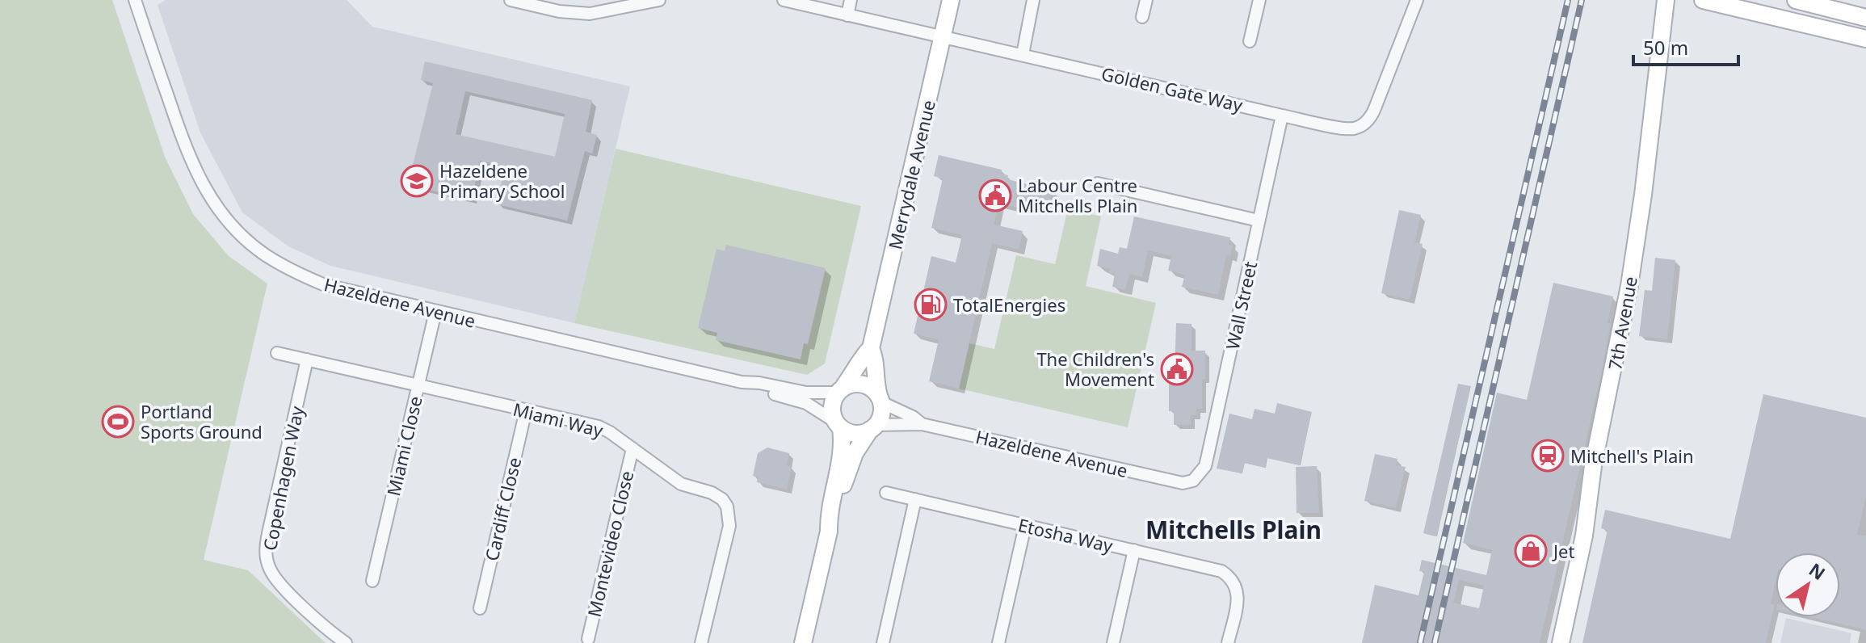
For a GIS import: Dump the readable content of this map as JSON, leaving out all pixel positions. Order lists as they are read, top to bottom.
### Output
{
  "streets": {
    "street": [
      "Golden Gate Way",
      "Merrydale Avenue",
      "Hazeldene Avenue",
      "Wall Street",
      "7th Avenue",
      "Miami Way",
      "Miami Close",
      "Copenhagen Way",
      "Cardiff Close",
      "Etosha Way",
      "Montevideo Close"
    ]
  },
  "crossings": [
    ["Golden Gate Way", "Merrydale Avenue"],
    ["Golden Gate Way", "Wall Street"],
    ["Merrydale Avenue", "Hazeldene Avenue"],
    ["Hazeldene Avenue", "Wall Street"],
    ["Hazeldene Avenue", "Miami Close"],
    ["Miami Way", "Miami Close"],
    ["Miami Way", "Copenhagen Way"],
    ["Miami Way", "Cardiff Close"],
    ["Miami Way", "Montevideo Close"]
  ],
  "districts": ["Mitchells Plain"],
  "places": {
    "school or university": ["Hazeldene Primary School"],
    "public building": ["Labour Centre Mitchells Plain", "The Children's Movement"],
    "fuel station": ["TotalEnergies"],
    "sports": ["Portland Sports Ground"],
    "station": ["Mitchell's Plain"],
    "shop": ["Jet"]
  },
  "scale_bar": "50 m",
  "north": "top right"
}
